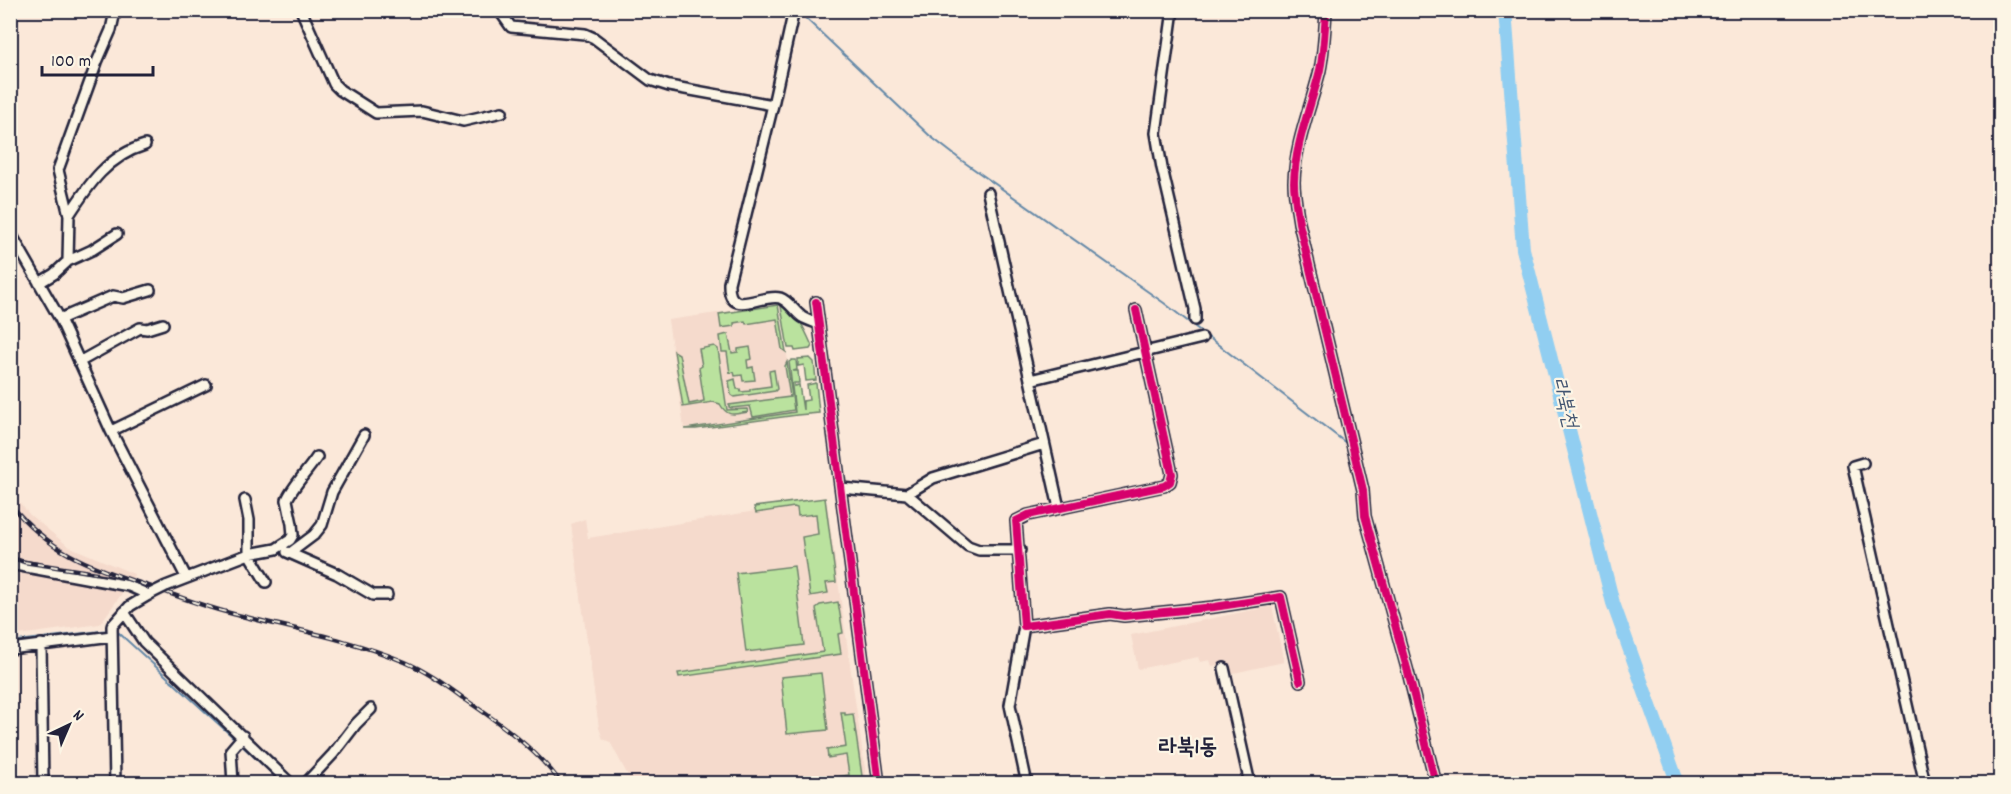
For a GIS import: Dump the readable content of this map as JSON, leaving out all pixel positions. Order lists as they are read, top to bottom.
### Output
{
  "districts": ["라북1동"],
  "water": ["라북천"],
  "scale_bar": "100 m",
  "north": "top right"
}
